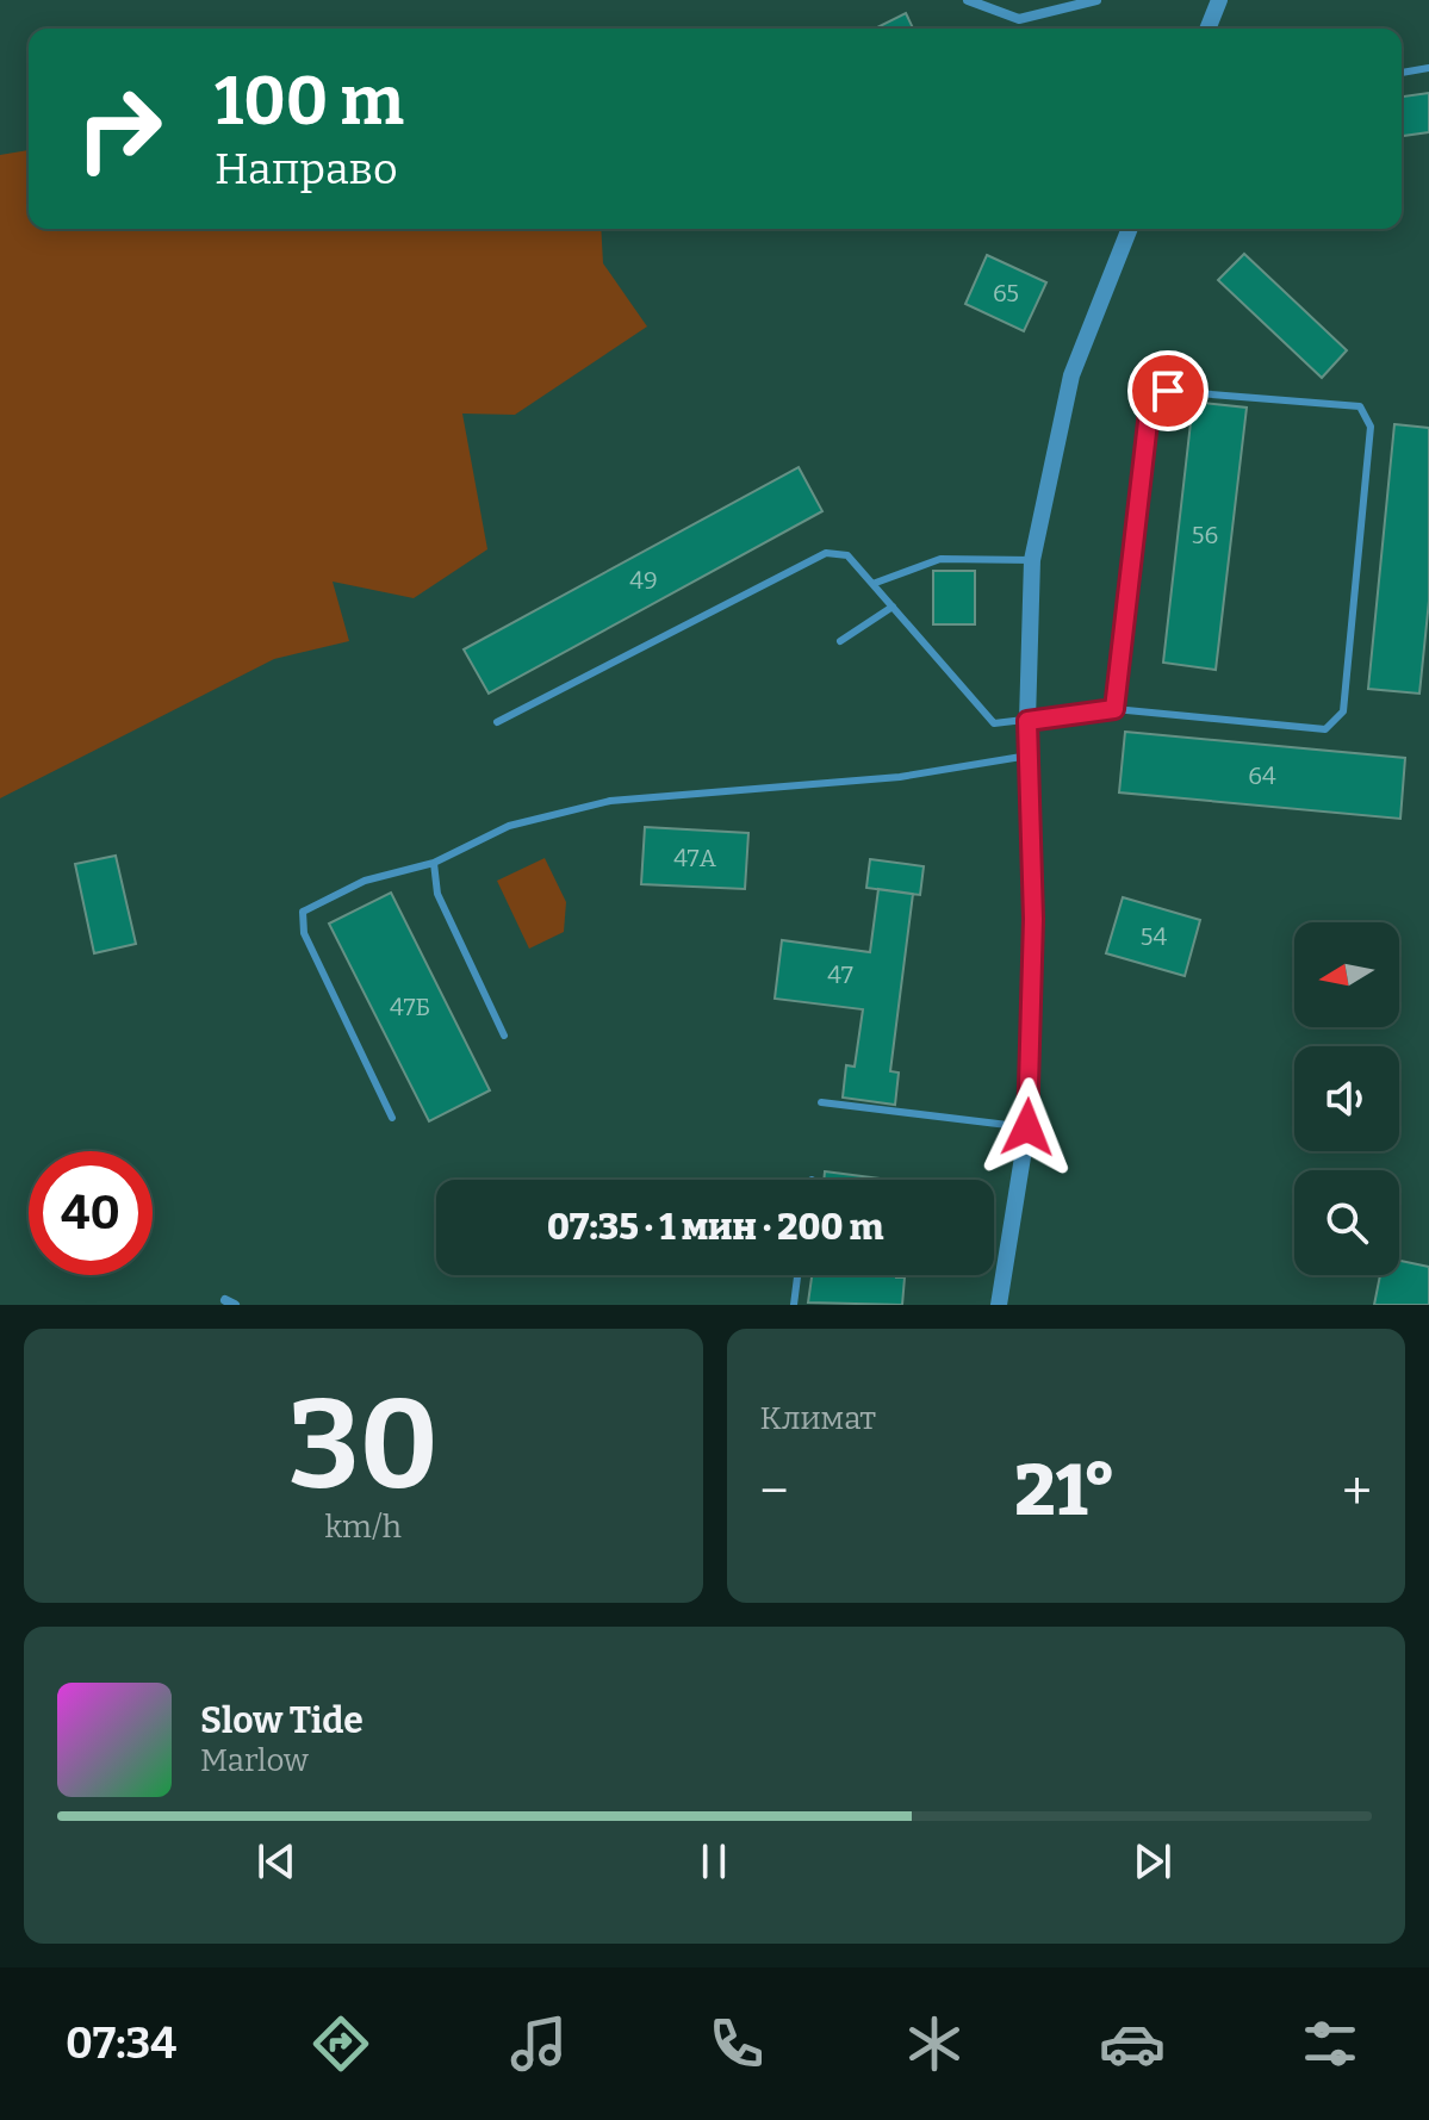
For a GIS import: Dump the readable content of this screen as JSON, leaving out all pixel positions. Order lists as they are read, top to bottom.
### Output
{
  "house_numbers": [
    "65",
    "56",
    "49",
    "64",
    "47А",
    "54",
    "47",
    "47Б"
  ],
  "north": "left",
  "page": {
    "turn": ["100 m", "Направо"],
    "limit": "40",
    "trip": "07:35 · 1 мин · 200 m",
    "tile": [
      ["30", "km/h"],
      "Климат"
    ],
    "heat": ["−", "21°", "+"],
    "song": ["Slow Tide", "Marlow"],
    "tabs": "07:34"
  }
}
